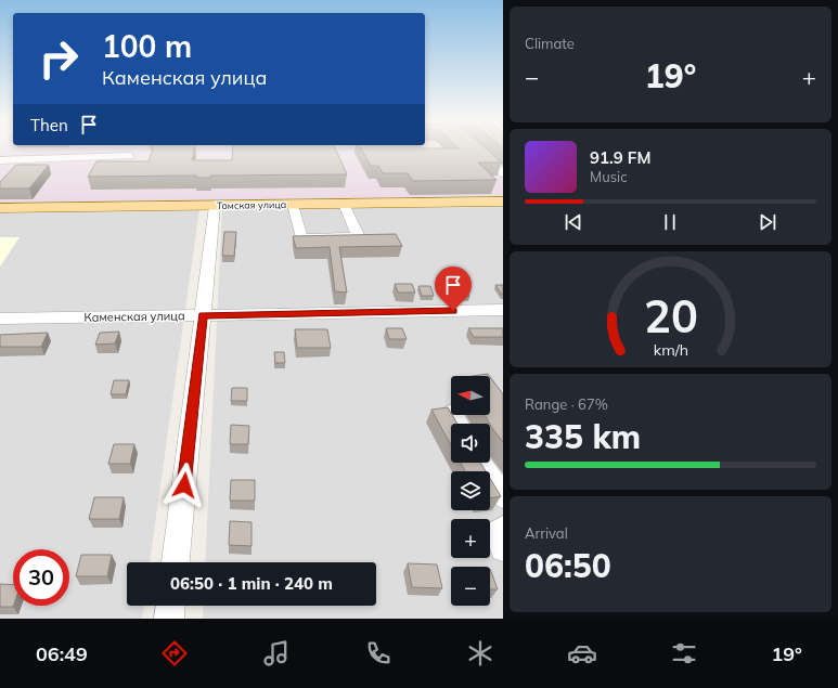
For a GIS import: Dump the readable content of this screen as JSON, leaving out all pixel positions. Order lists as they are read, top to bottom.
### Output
{
  "streets": {
    "main road": ["Томская улица"],
    "street": ["Каменская улица"]
  },
  "north": "left",
  "page": {
    "tile": [
      "Climate",
      ["Range · 67%", "335 km"],
      ["Arrival", "06:50"]
    ],
    "turn": ["100 m", "Каменская улица"],
    "heat": ["−", "19°", "+"],
    "then": "Then",
    "song": ["91.9 FM", "Music"],
    "map_buttons": ["+", "−"],
    "limit": "30",
    "trip": "06:50 · 1 min · 240 m",
    "tabs": ["06:49", "19°"],
    "gauge": ["20", "km/h"]
  }
}
